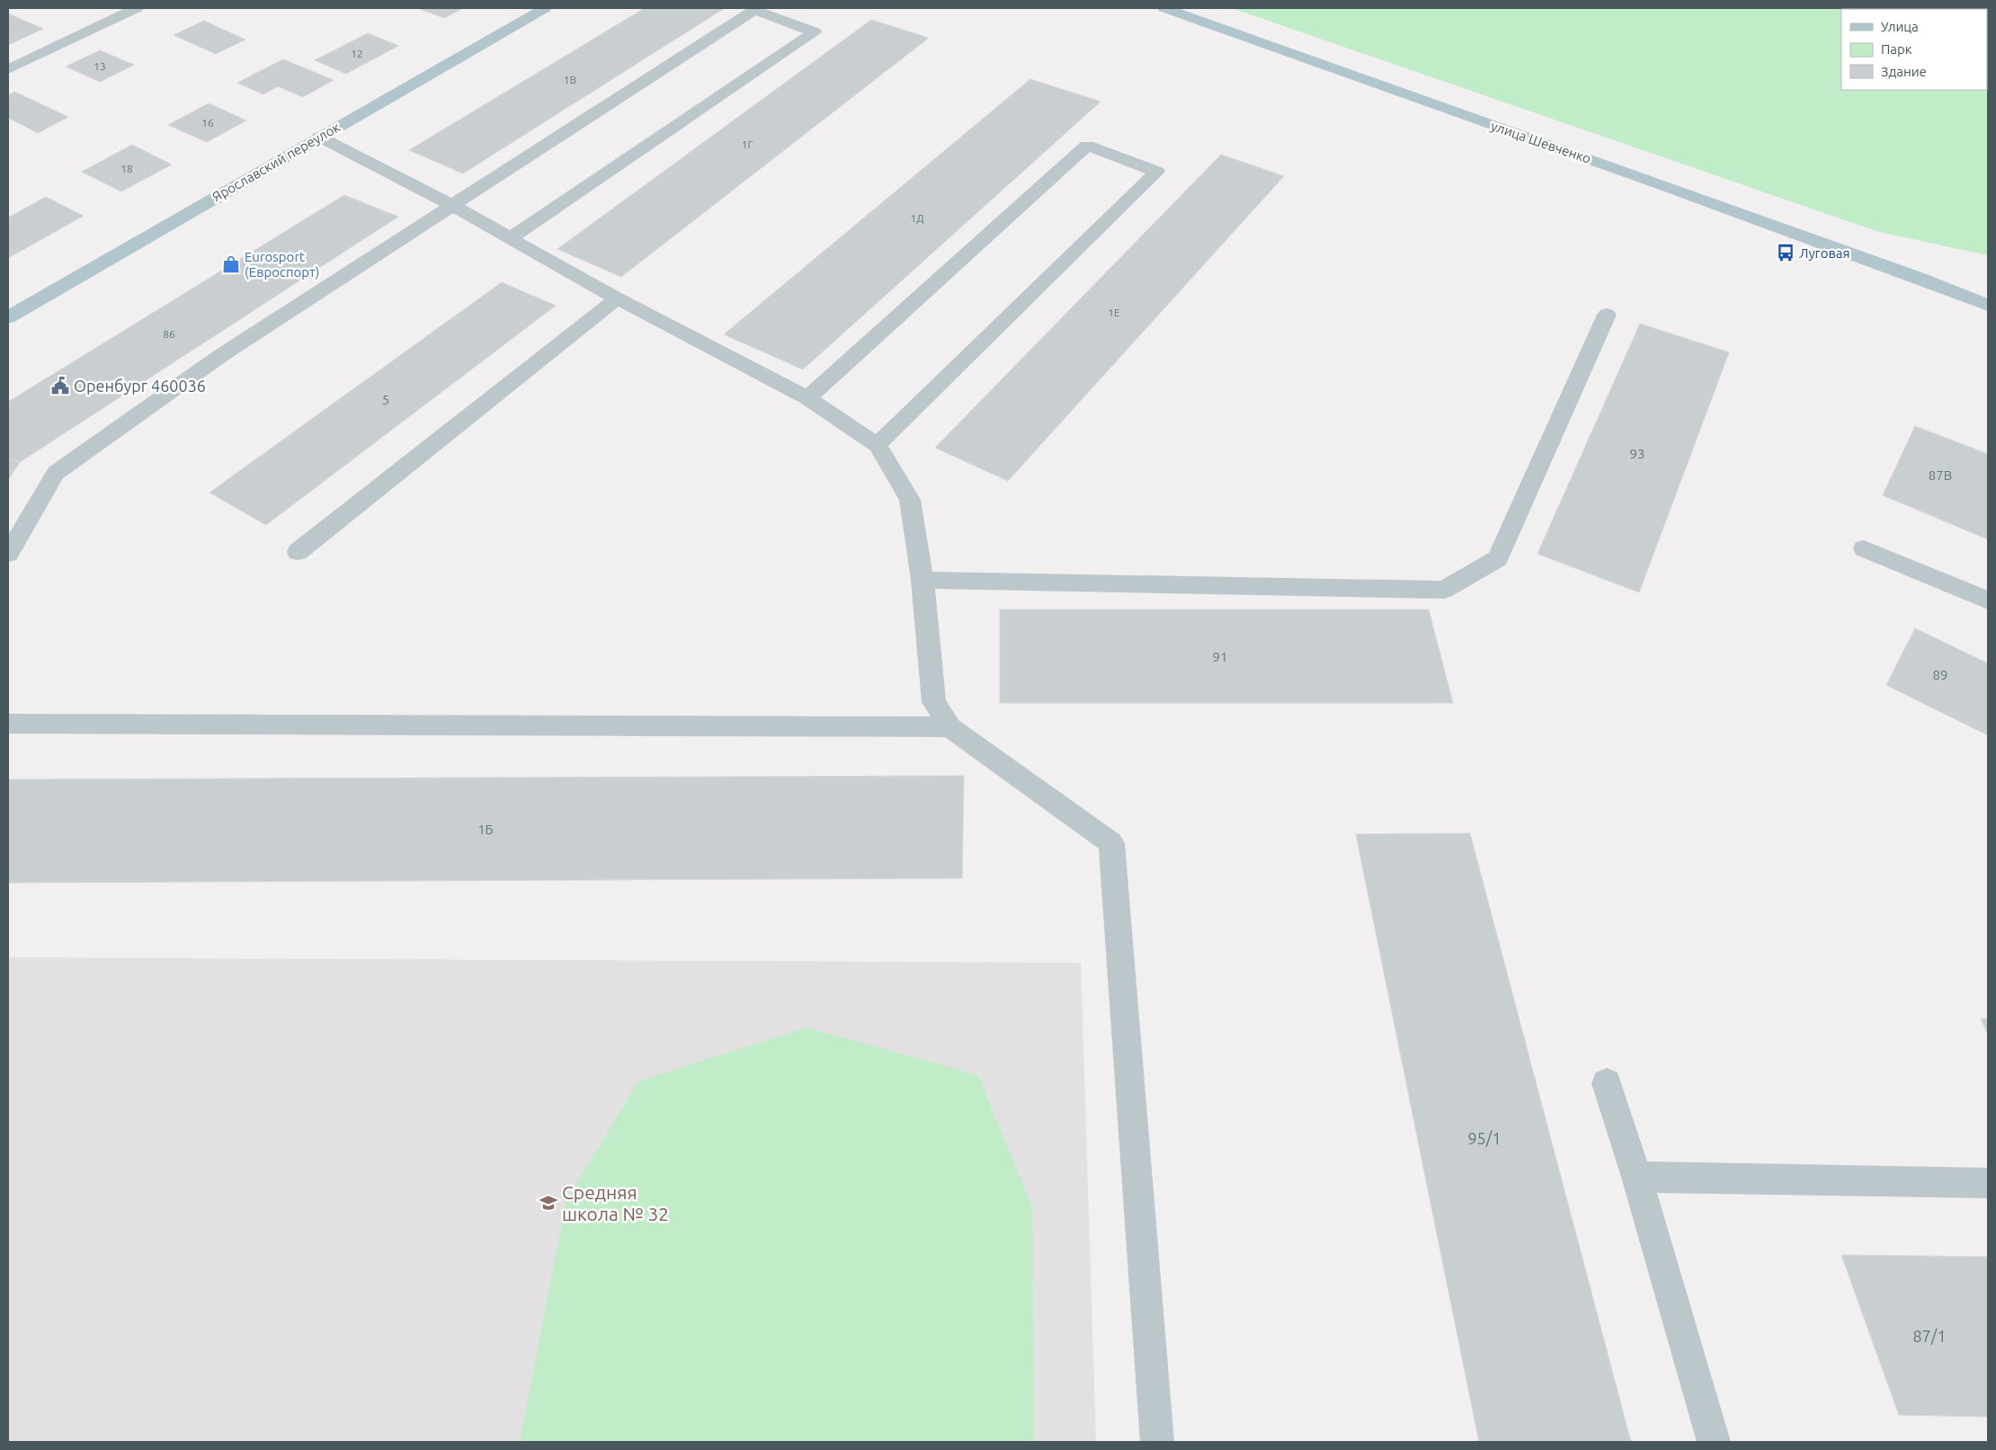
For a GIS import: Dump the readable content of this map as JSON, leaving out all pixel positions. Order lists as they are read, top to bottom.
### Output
{
  "streets": {
    "main road": ["улица Шевченко", "Ярославский переулок"]
  },
  "places": {
    "bus stop": ["Луговая"],
    "shop": ["Eurosport (Евроспорт)"],
    "public building": ["Оренбург 460036"],
    "school or university": ["Средняя школа № 32"]
  },
  "house_numbers": [
    "12",
    "13",
    "1В",
    "16",
    "1Г",
    "18",
    "1Д",
    "1Е",
    "86",
    "5",
    "93",
    "87В",
    "91",
    "89",
    "1Б",
    "95/1",
    "87/1"
  ],
  "legend": ["Улица", "Парк", "Здание"]
}
